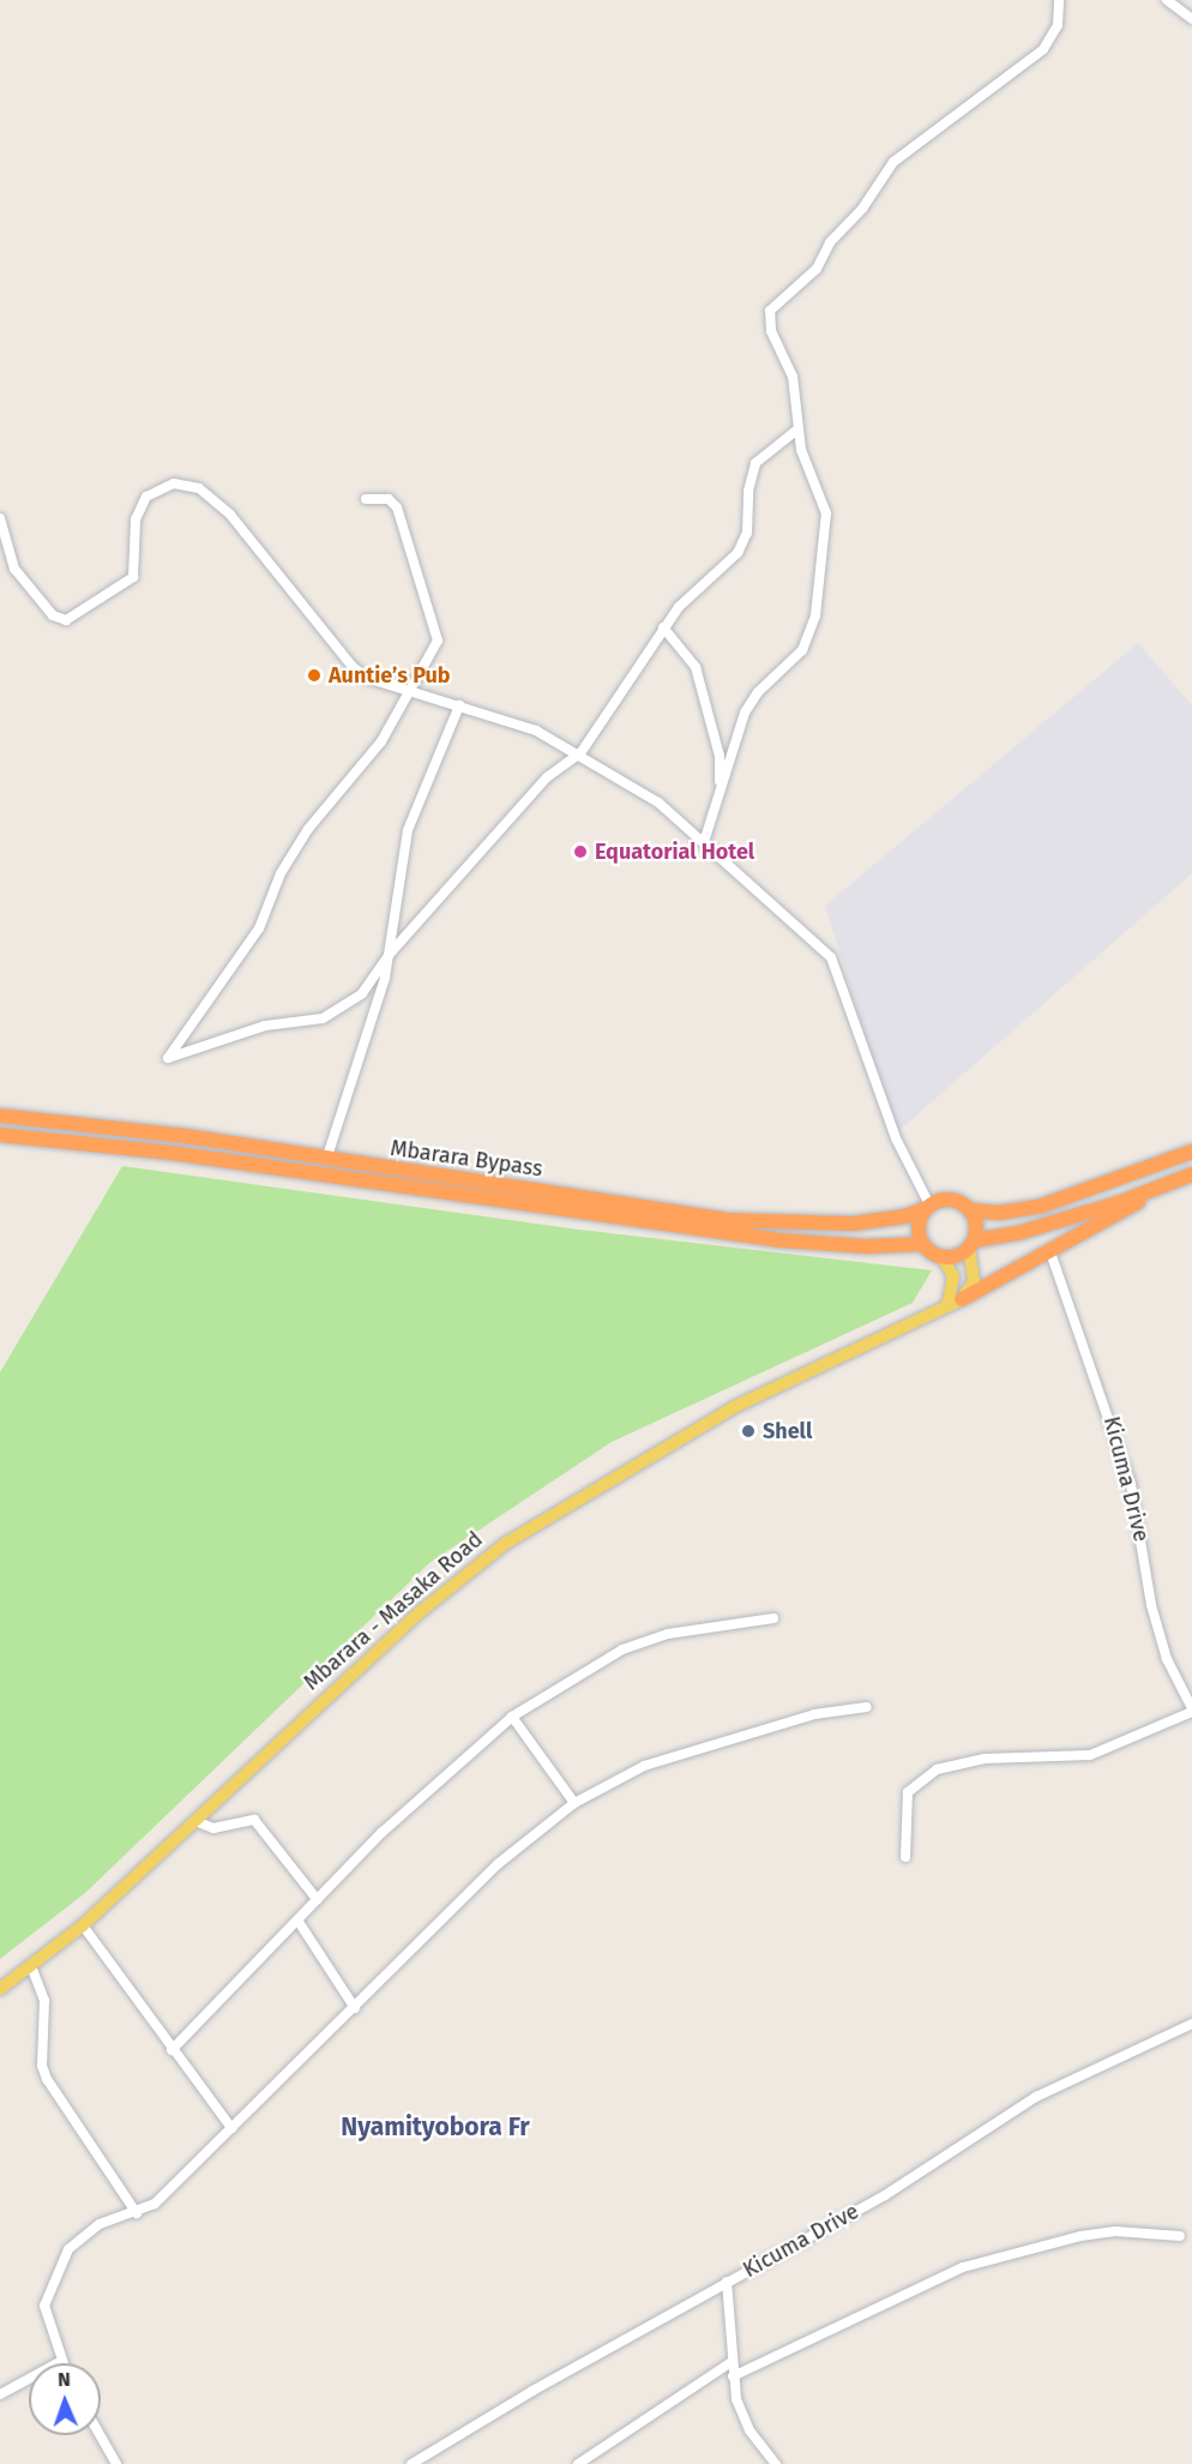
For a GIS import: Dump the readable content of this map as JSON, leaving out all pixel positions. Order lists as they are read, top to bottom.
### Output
{
  "streets": {
    "highway": ["Mbarara Bypass"],
    "main road": ["Mbarara - Masaka Road"],
    "street": ["Kicuma Drive"]
  },
  "districts": ["Nyamityobora Fr"],
  "places": ["Auntie’s Pub", "Equatorial Hotel", "Shell"],
  "north": "top"
}
